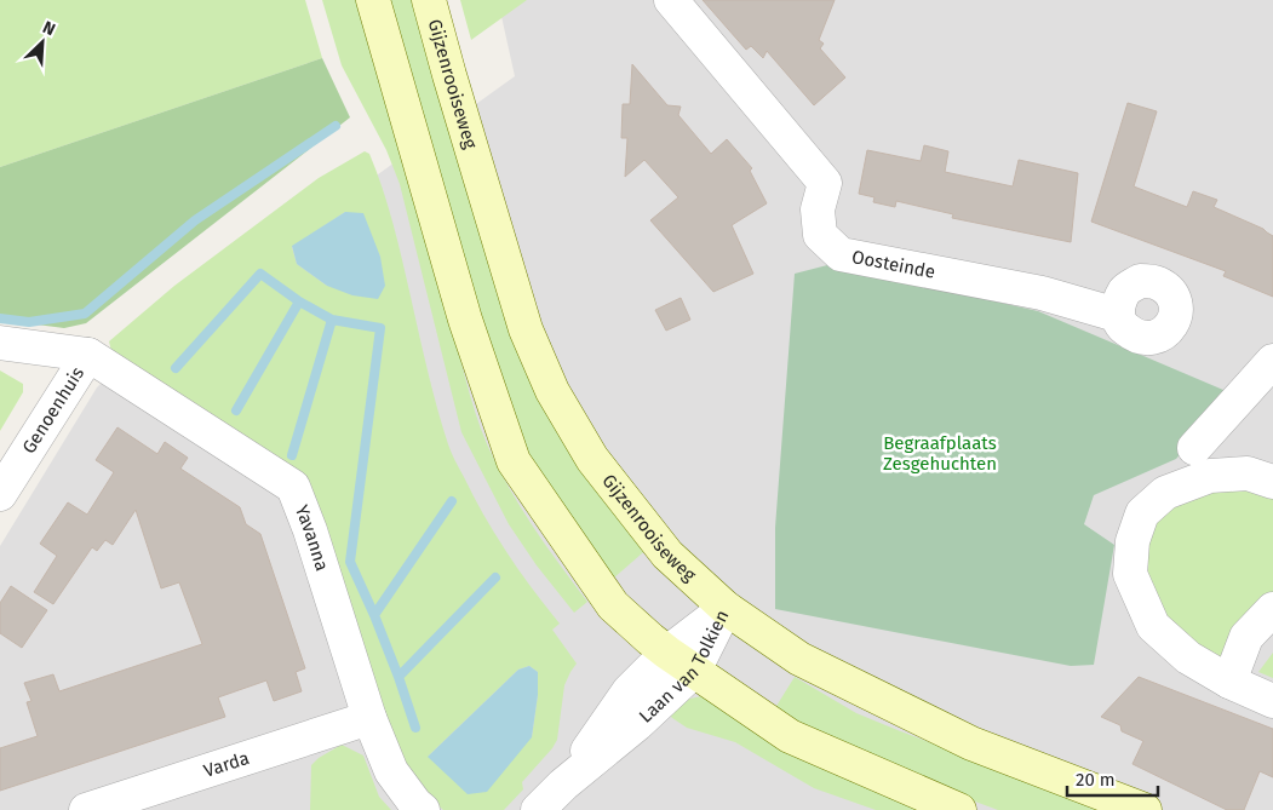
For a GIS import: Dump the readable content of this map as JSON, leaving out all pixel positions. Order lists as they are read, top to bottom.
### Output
{
  "streets": {
    "main road": ["Gijzenrooiseweg"],
    "street": [
      "Oosteinde",
      "Genoenhuis",
      "Yavanna",
      "Laan van Tolkien",
      "Varda"
    ]
  },
  "crossings": [
    ["Gijzenrooiseweg", "Laan van Tolkien"],
    ["Genoenhuis", "Yavanna"],
    ["Yavanna", "Varda"]
  ],
  "parks": ["Begraafplaats Zesgehuchten"],
  "scale_bar": "20 m",
  "north": "top right"
}
